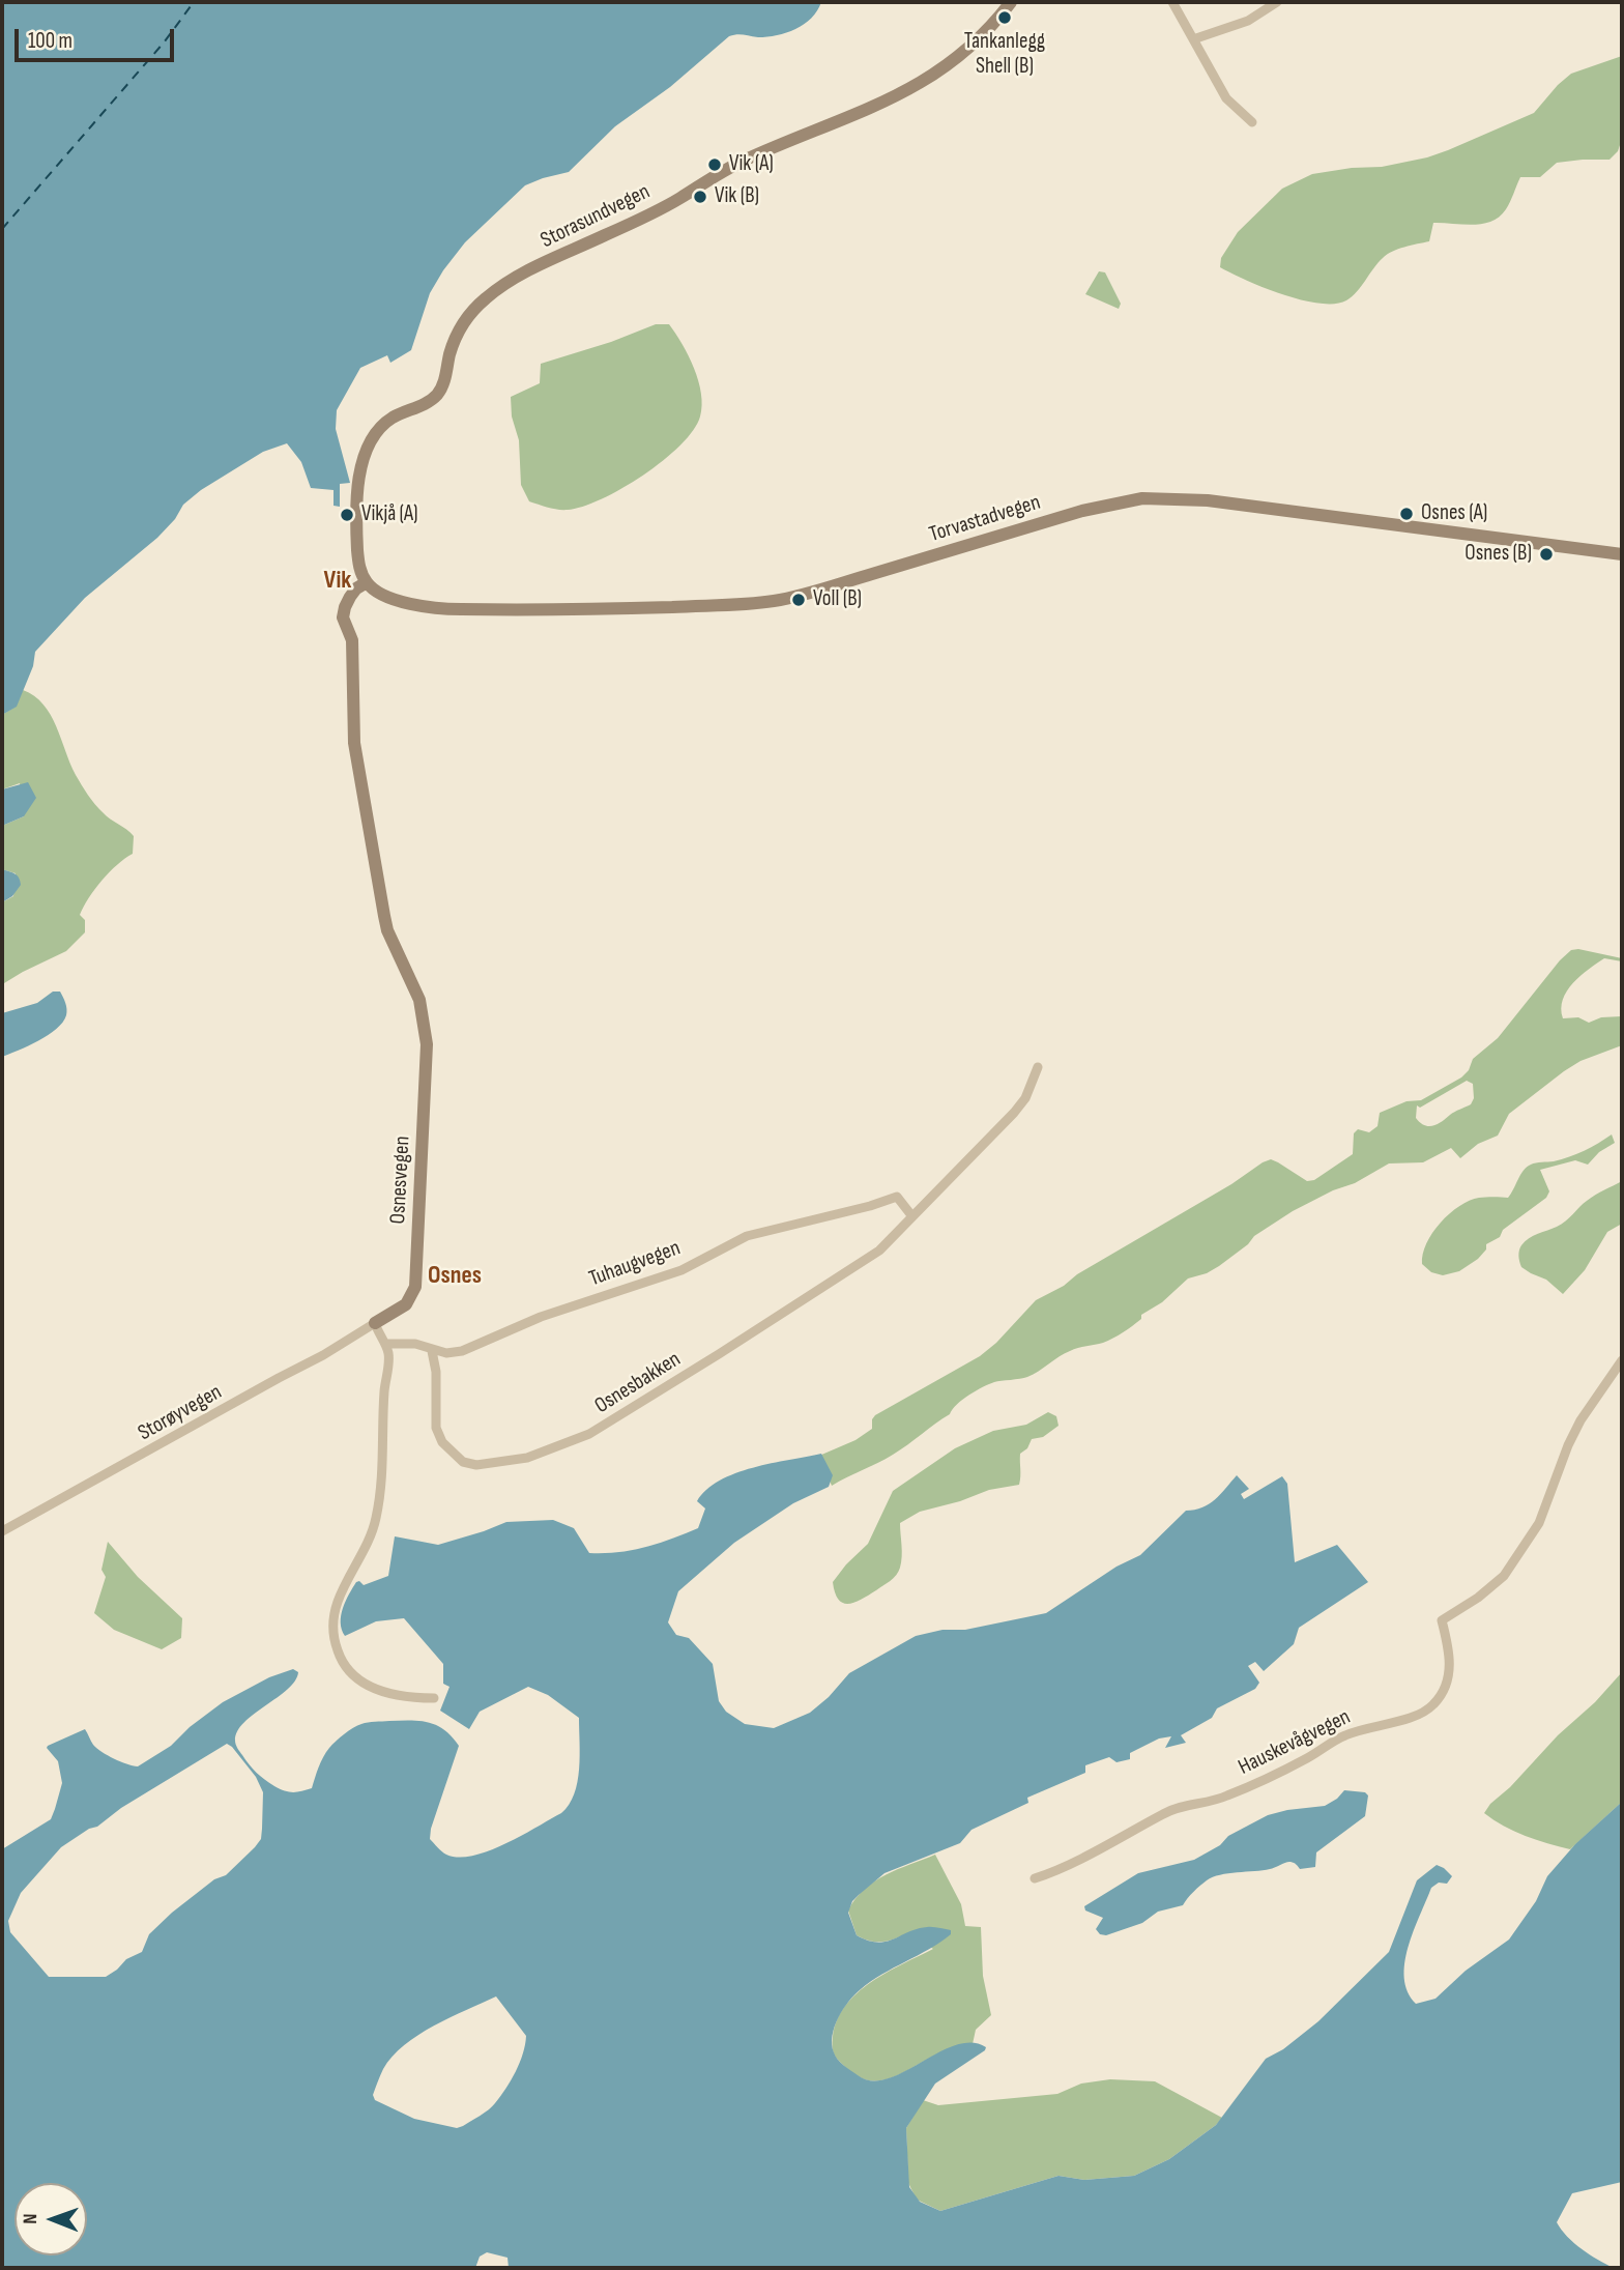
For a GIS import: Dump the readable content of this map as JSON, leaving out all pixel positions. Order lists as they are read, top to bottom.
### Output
{
  "streets": {
    "main road": ["Storasundvegen", "Torvastadvegen", "Osnesvegen"],
    "street": [
      "Tuhaugvegen",
      "Osnesbakken",
      "Storøyvegen",
      "Hauskevågvegen"
    ]
  },
  "crossings": [
    ["Storasundvegen", "Torvastadvegen"],
    ["Storasundvegen", "Osnesvegen"],
    ["Torvastadvegen", "Osnesvegen"],
    ["Osnesvegen", "Storøyvegen"],
    ["Tuhaugvegen", "Osnesbakken"]
  ],
  "districts": ["Vik", "Osnes"],
  "places": [
    "Tankanlegg Shell (B)",
    "Vik (A)",
    "Vik (B)",
    "Osnes (A)",
    "Vikjå (A)",
    "Osnes (B)",
    "Voll (B)"
  ],
  "scale_bar": "100 m",
  "north": "left"
}
